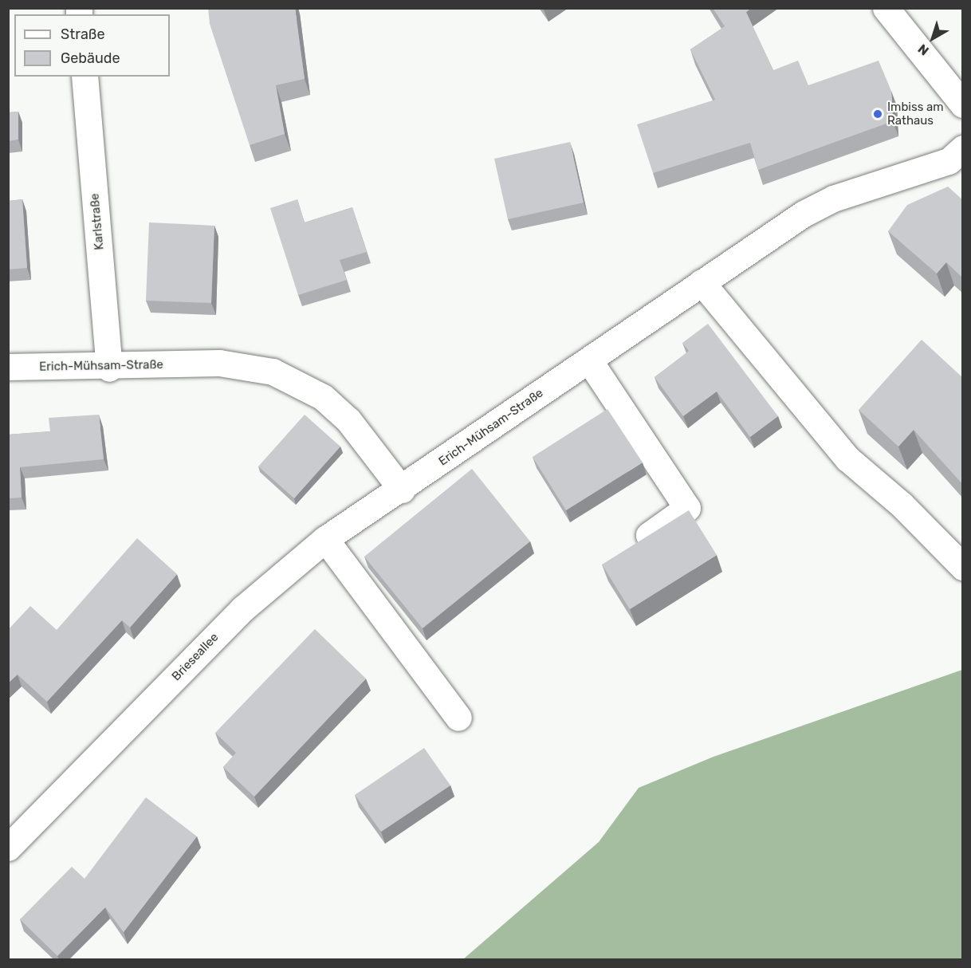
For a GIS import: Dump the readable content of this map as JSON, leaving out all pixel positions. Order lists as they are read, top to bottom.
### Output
{
  "streets": {
    "street": ["Karlstraße", "Erich-Mühsam-Straße", "Brieseallee"]
  },
  "crossings": [
    ["Karlstraße", "Erich-Mühsam-Straße"],
    ["Erich-Mühsam-Straße", "Brieseallee"]
  ],
  "places": ["Imbiss am Rathaus"],
  "legend": ["Straße", "Gebäude"],
  "north": "bottom left"
}
